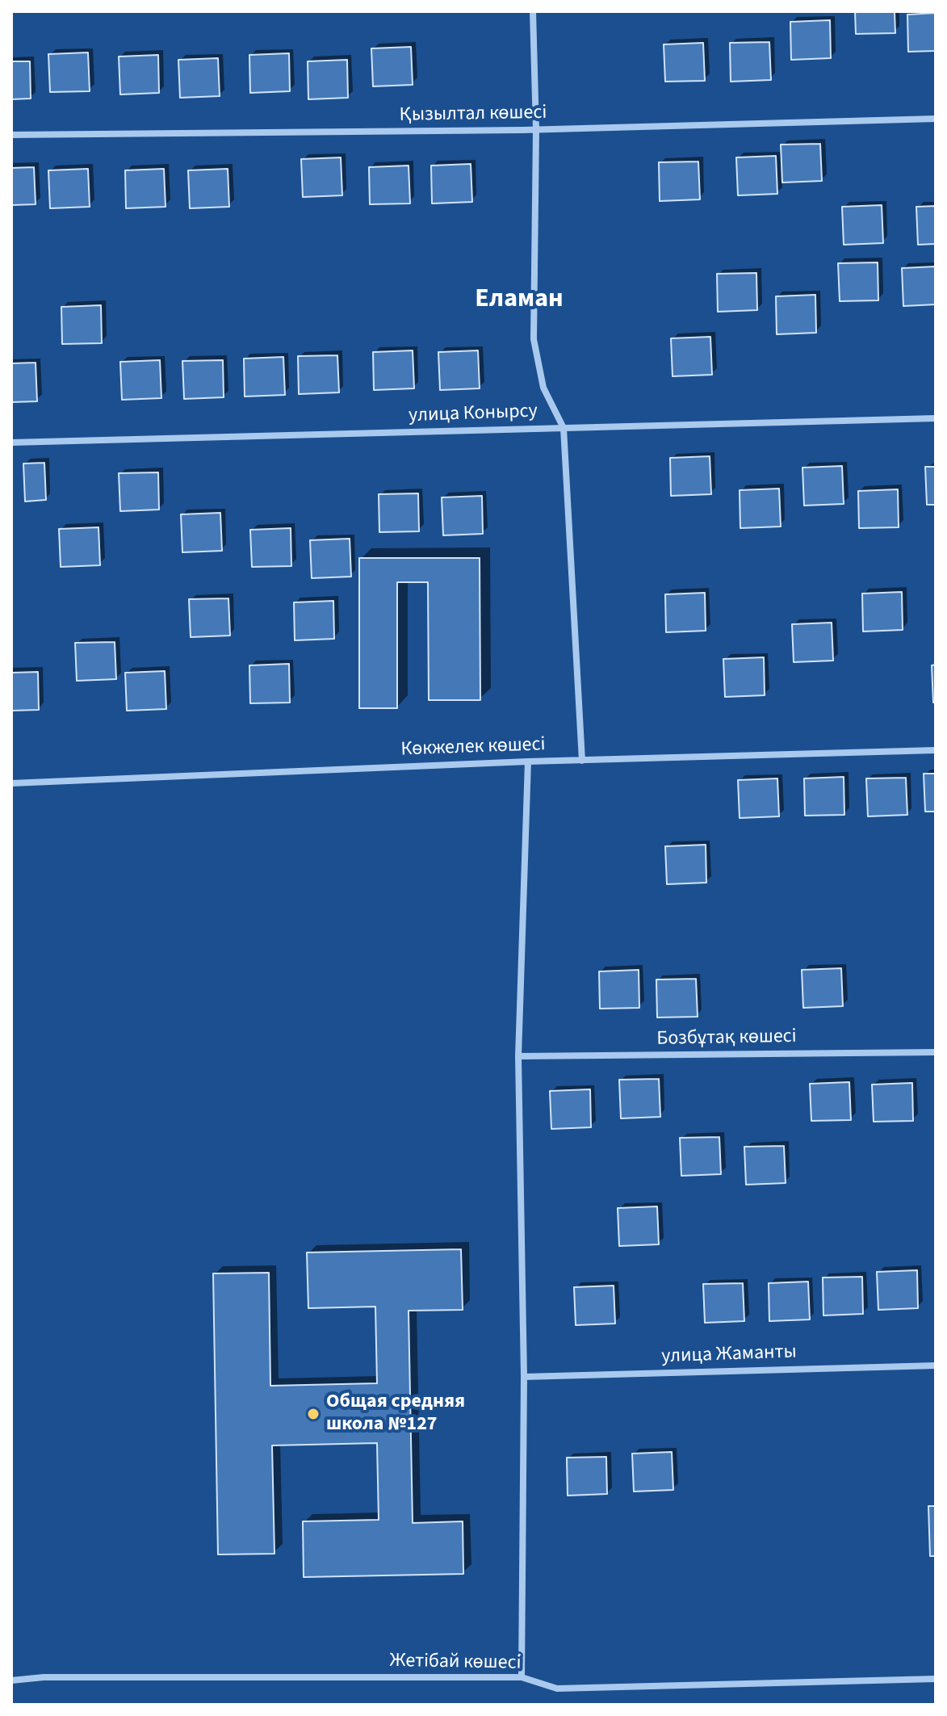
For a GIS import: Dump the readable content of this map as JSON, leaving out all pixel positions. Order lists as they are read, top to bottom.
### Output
{
  "streets": {
    "street": [
      "Қызылтал көшесі",
      "улица Конырсу",
      "Көкжелек көшесі",
      "Бозбұтақ көшесі",
      "улица Жаманты",
      "Жетібай көшесі"
    ]
  },
  "districts": ["Еламан"],
  "places": ["Общая средняя школа №127"]
}
